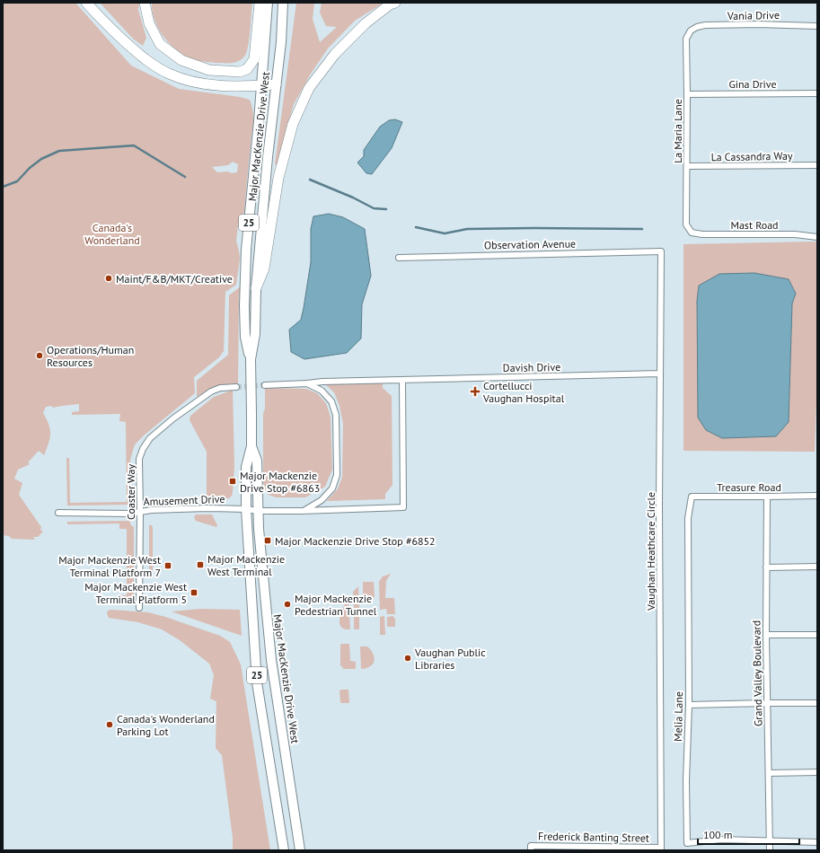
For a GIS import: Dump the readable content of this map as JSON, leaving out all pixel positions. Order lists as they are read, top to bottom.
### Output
{
  "streets": {
    "main road": ["Major MacKenzie Drive West", "25"],
    "street": [
      "Vania Drive",
      "Gina Drive",
      "La Maria Lane",
      "La Cassandra Way",
      "Mast Road",
      "Observation Avenue",
      "Davish Drive",
      "Treasure Road",
      "Coaster Way",
      "Amusement Drive",
      "Vaughan Heathcare Circle",
      "Grand Valley Boulevard",
      "Melia Lane",
      "Frederick Banting Street"
    ]
  },
  "crossings": [
    ["Vania Drive", "La Maria Lane"],
    ["Gina Drive", "La Maria Lane"],
    ["La Maria Lane", "La Cassandra Way"],
    ["La Maria Lane", "Mast Road"],
    ["Major MacKenzie Drive West", "Amusement Drive"],
    ["Observation Avenue", "Vaughan Heathcare Circle"],
    ["Davish Drive", "Amusement Drive"],
    ["Davish Drive", "Vaughan Heathcare Circle"],
    ["Treasure Road", "Grand Valley Boulevard"],
    ["Treasure Road", "Melia Lane"],
    ["Coaster Way", "Amusement Drive"],
    ["Vaughan Heathcare Circle", "Frederick Banting Street"],
    ["Grand Valley Boulevard", "Melia Lane"]
  ],
  "parks": ["Canada's Wonderland"],
  "places": {
    "other": [
      "Maint/F&B/MKT/Creative",
      "Operations/Human Resources",
      "Major Mackenzie Pedestrian Tunnel",
      "Vaughan Public Libraries",
      "Canada's Wonderland Parking Lot"
    ],
    "health": ["Cortellucci Vaughan Hospital"],
    "transit": [
      "Major Mackenzie Drive Stop #6863",
      "Major Mackenzie Drive Stop #6852",
      "Major Mackenzie West Terminal",
      "Major Mackenzie West Terminal Platform 7",
      "Major Mackenzie West Terminal Platform 5"
    ]
  },
  "scale_bar": "100 m"
}
